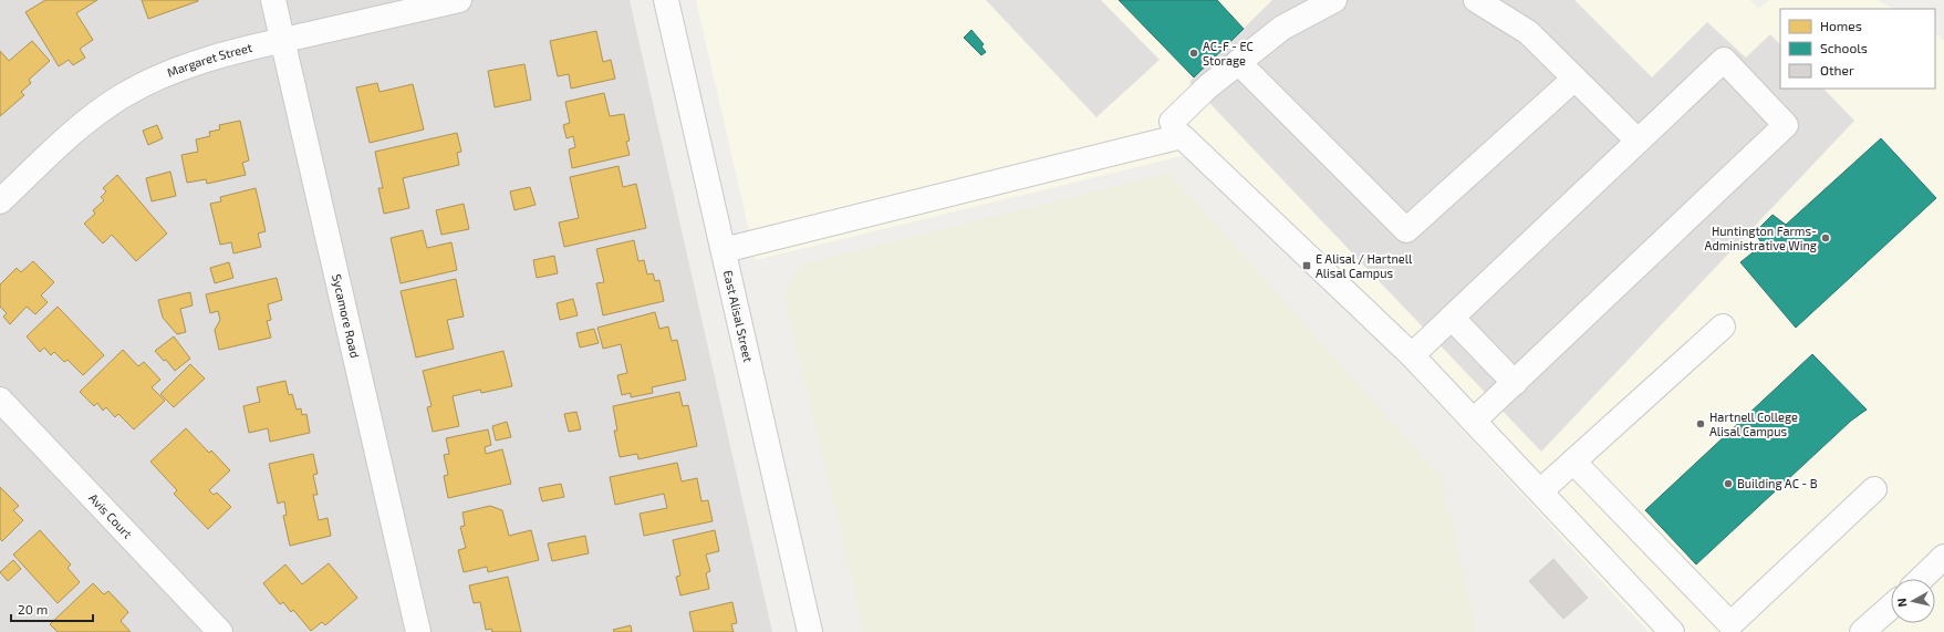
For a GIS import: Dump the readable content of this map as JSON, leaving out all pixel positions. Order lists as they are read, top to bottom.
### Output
{
  "streets": {
    "street": [
      "Margaret Street",
      "Sycamore Road",
      "East Alisal Street",
      "Avis Court"
    ]
  },
  "crossings": [
    ["Margaret Street", "Sycamore Road"]
  ],
  "places": {
    "other": [
      "AC-F - EC Storage",
      "Huntington Farms- Administrative Wing",
      "Hartnell College Alisal Campus",
      "Building AC - B"
    ],
    "transit": ["E Alisal / Hartnell Alisal Campus"]
  },
  "legend": ["Homes", "Schools", "Other"],
  "scale_bar": "20 m",
  "north": "left"
}
